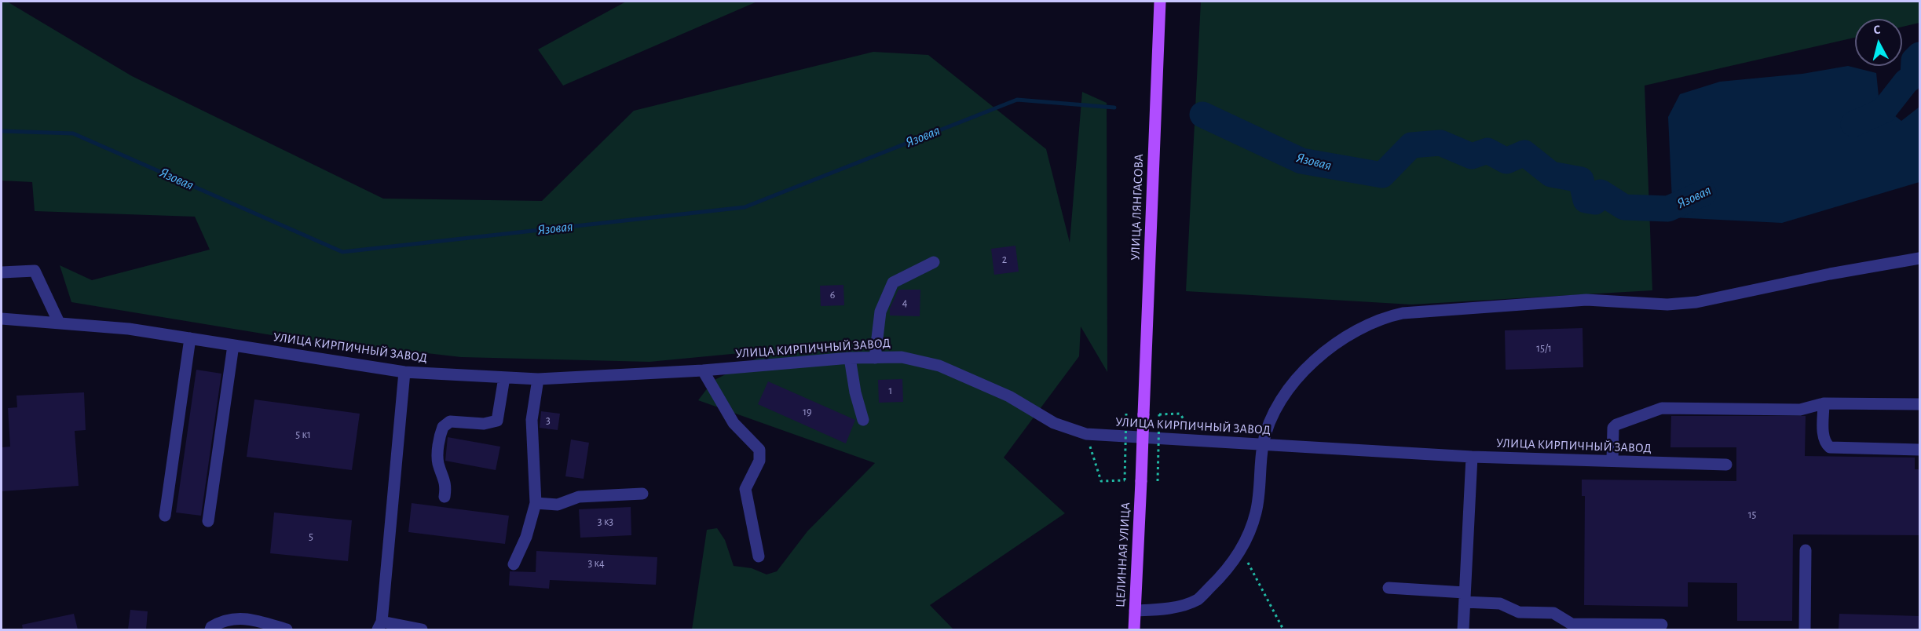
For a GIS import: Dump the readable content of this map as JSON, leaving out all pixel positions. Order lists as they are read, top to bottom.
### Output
{
  "streets": {
    "main road": ["УЛИЦА ЛЯНГАСОВА", "ЦЕЛИННАЯ УЛИЦА"],
    "street": ["УЛИЦА КИРПИЧНЫЙ ЗАВОД"]
  },
  "crossings": [
    ["УЛИЦА ЛЯНГАСОВА", "ЦЕЛИННАЯ УЛИЦА"]
  ],
  "water": ["Язовая"],
  "house_numbers": [
    "2",
    "6",
    "4",
    "15/1",
    "1",
    "19",
    "3",
    "5 к1",
    "15",
    "3 к3",
    "5",
    "3 к4"
  ],
  "north": "top"
}
